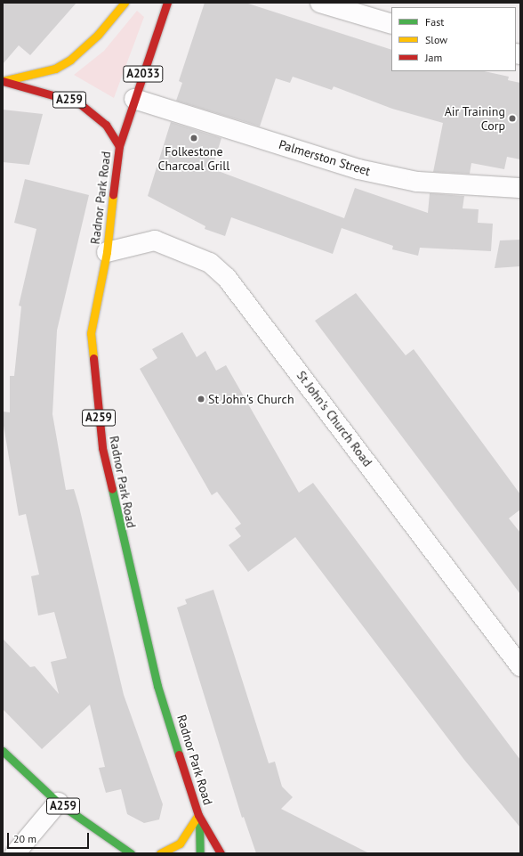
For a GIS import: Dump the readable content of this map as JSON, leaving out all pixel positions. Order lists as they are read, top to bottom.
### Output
{
  "streets": {
    "main road": ["A2033", "A259", "Radnor Park Road"],
    "street": ["Palmerston Street", "St John's Church Road"]
  },
  "crossings": [
    ["A2033", "A259"],
    ["A2033", "Palmerston Street"],
    ["A2033", "Radnor Park Road"],
    ["A259", "Radnor Park Road"],
    ["Radnor Park Road", "St John's Church Road"]
  ],
  "places": ["Air Training Corp", "Folkestone Charcoal Grill", "St John's Church"],
  "legend": ["Fast", "Slow", "Jam"],
  "scale_bar": "20 m"
}
